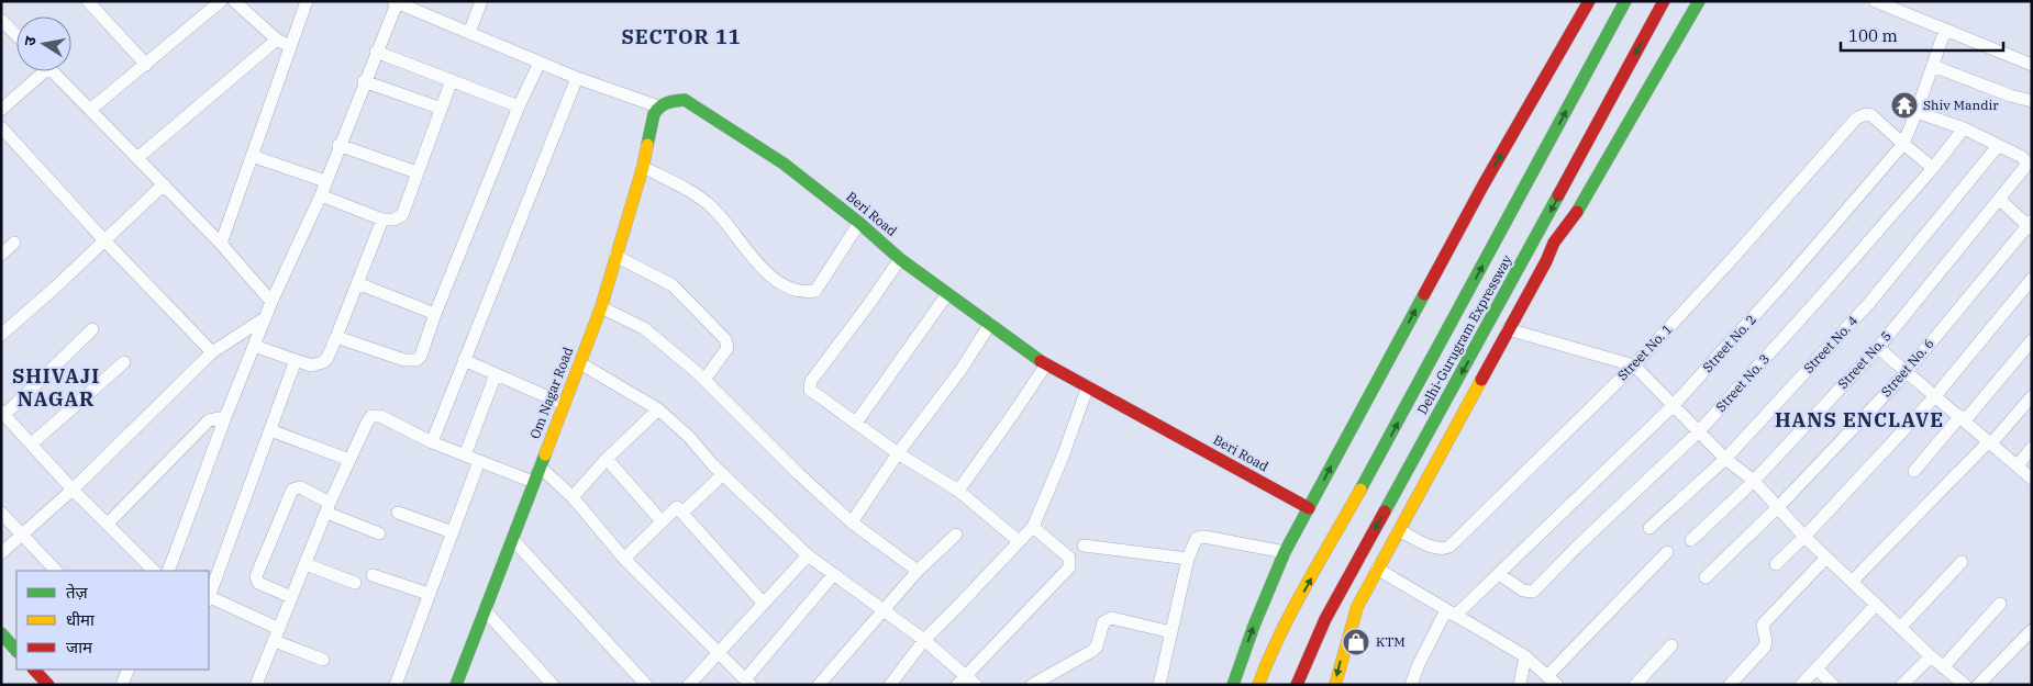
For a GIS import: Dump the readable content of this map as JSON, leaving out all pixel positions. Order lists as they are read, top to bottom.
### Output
{
  "streets": {
    "main road": ["Beri Road", "Delhi-Gurugram Expressway", "Om Nagar Road"],
    "street": [
      "Street No. 2",
      "Street No. 4",
      "Street No. 1",
      "Street No. 5",
      "Street No. 6",
      "Street No. 3"
    ]
  },
  "crossings": [
    ["Beri Road", "Om Nagar Road"],
    ["Street No. 2", "Street No. 1"],
    ["Street No. 2", "Street No. 3"],
    ["Street No. 4", "Street No. 5"]
  ],
  "districts": ["SECTOR 11", "SHIVAJI NAGAR", "HANS ENCLAVE"],
  "places": {
    "temple": ["Shiv Mandir"],
    "shop": ["KTM"]
  },
  "legend": ["तेज़", "धीमा", "जाम"],
  "scale_bar": "100 m",
  "north": "left"
}
